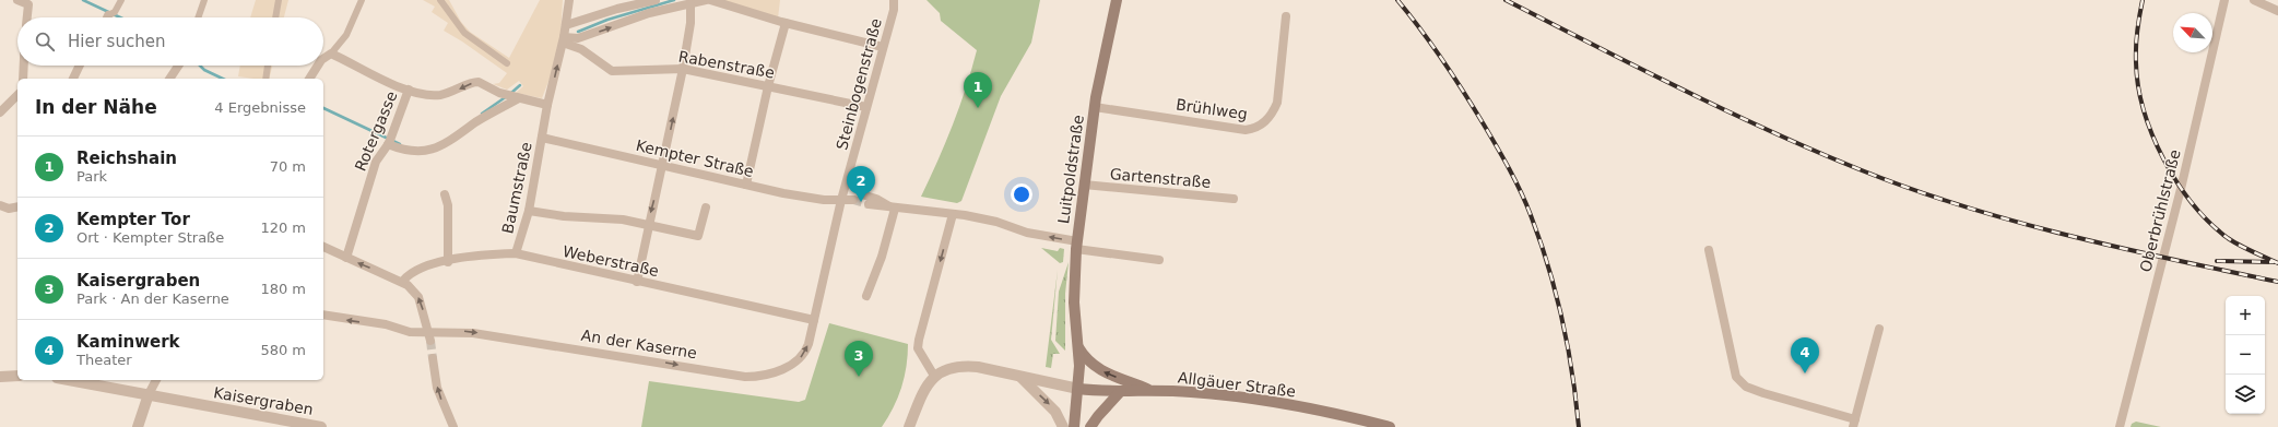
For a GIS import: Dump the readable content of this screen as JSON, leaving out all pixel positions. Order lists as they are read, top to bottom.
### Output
{
  "streets": {
    "main road": ["Luitpoldstraße", "Allgäuer Straße"],
    "street": [
      "Rabenstraße",
      "Steinbogenstraße",
      "Brühlweg",
      "Rotergasse",
      "Kempter Straße",
      "Gartenstraße",
      "Baumstraße",
      "Oberbrühlstraße",
      "Weberstraße",
      "An der Kaserne",
      "Kaisergraben"
    ]
  },
  "crossings": [
    ["Rabenstraße", "Steinbogenstraße"],
    ["Rabenstraße", "Baumstraße"],
    ["Steinbogenstraße", "Kempter Straße"],
    ["Steinbogenstraße", "Weberstraße"],
    ["Steinbogenstraße", "An der Kaserne"],
    ["Brühlweg", "Luitpoldstraße"],
    ["Kempter Straße", "Luitpoldstraße"],
    ["Kempter Straße", "Baumstraße"],
    ["Luitpoldstraße", "Gartenstraße"],
    ["Luitpoldstraße", "Allgäuer Straße"],
    ["Baumstraße", "Weberstraße"],
    ["Weberstraße", "An der Kaserne"]
  ],
  "north": "top left",
  "page": {
    "search": "Hier suchen",
    "pins": [
      "1",
      "2",
      "4",
      "3"
    ],
    "heading": ["In der Nähe", "4 Ergebnisse"],
    "list": [
      {
        "mark": "1",
        "name": "Reichshain",
        "note": "Park",
        "value": "70 m"
      },
      {
        "mark": "2",
        "name": "Kempter Tor",
        "note": "Ort · Kempter Straße",
        "value": "120 m"
      },
      {
        "mark": "3",
        "name": "Kaisergraben",
        "note": "Park · An der Kaserne",
        "value": "180 m"
      },
      {
        "mark": "4",
        "name": "Kaminwerk",
        "note": "Theater",
        "value": "580 m"
      }
    ],
    "map_buttons": ["+", "−"]
  }
}
